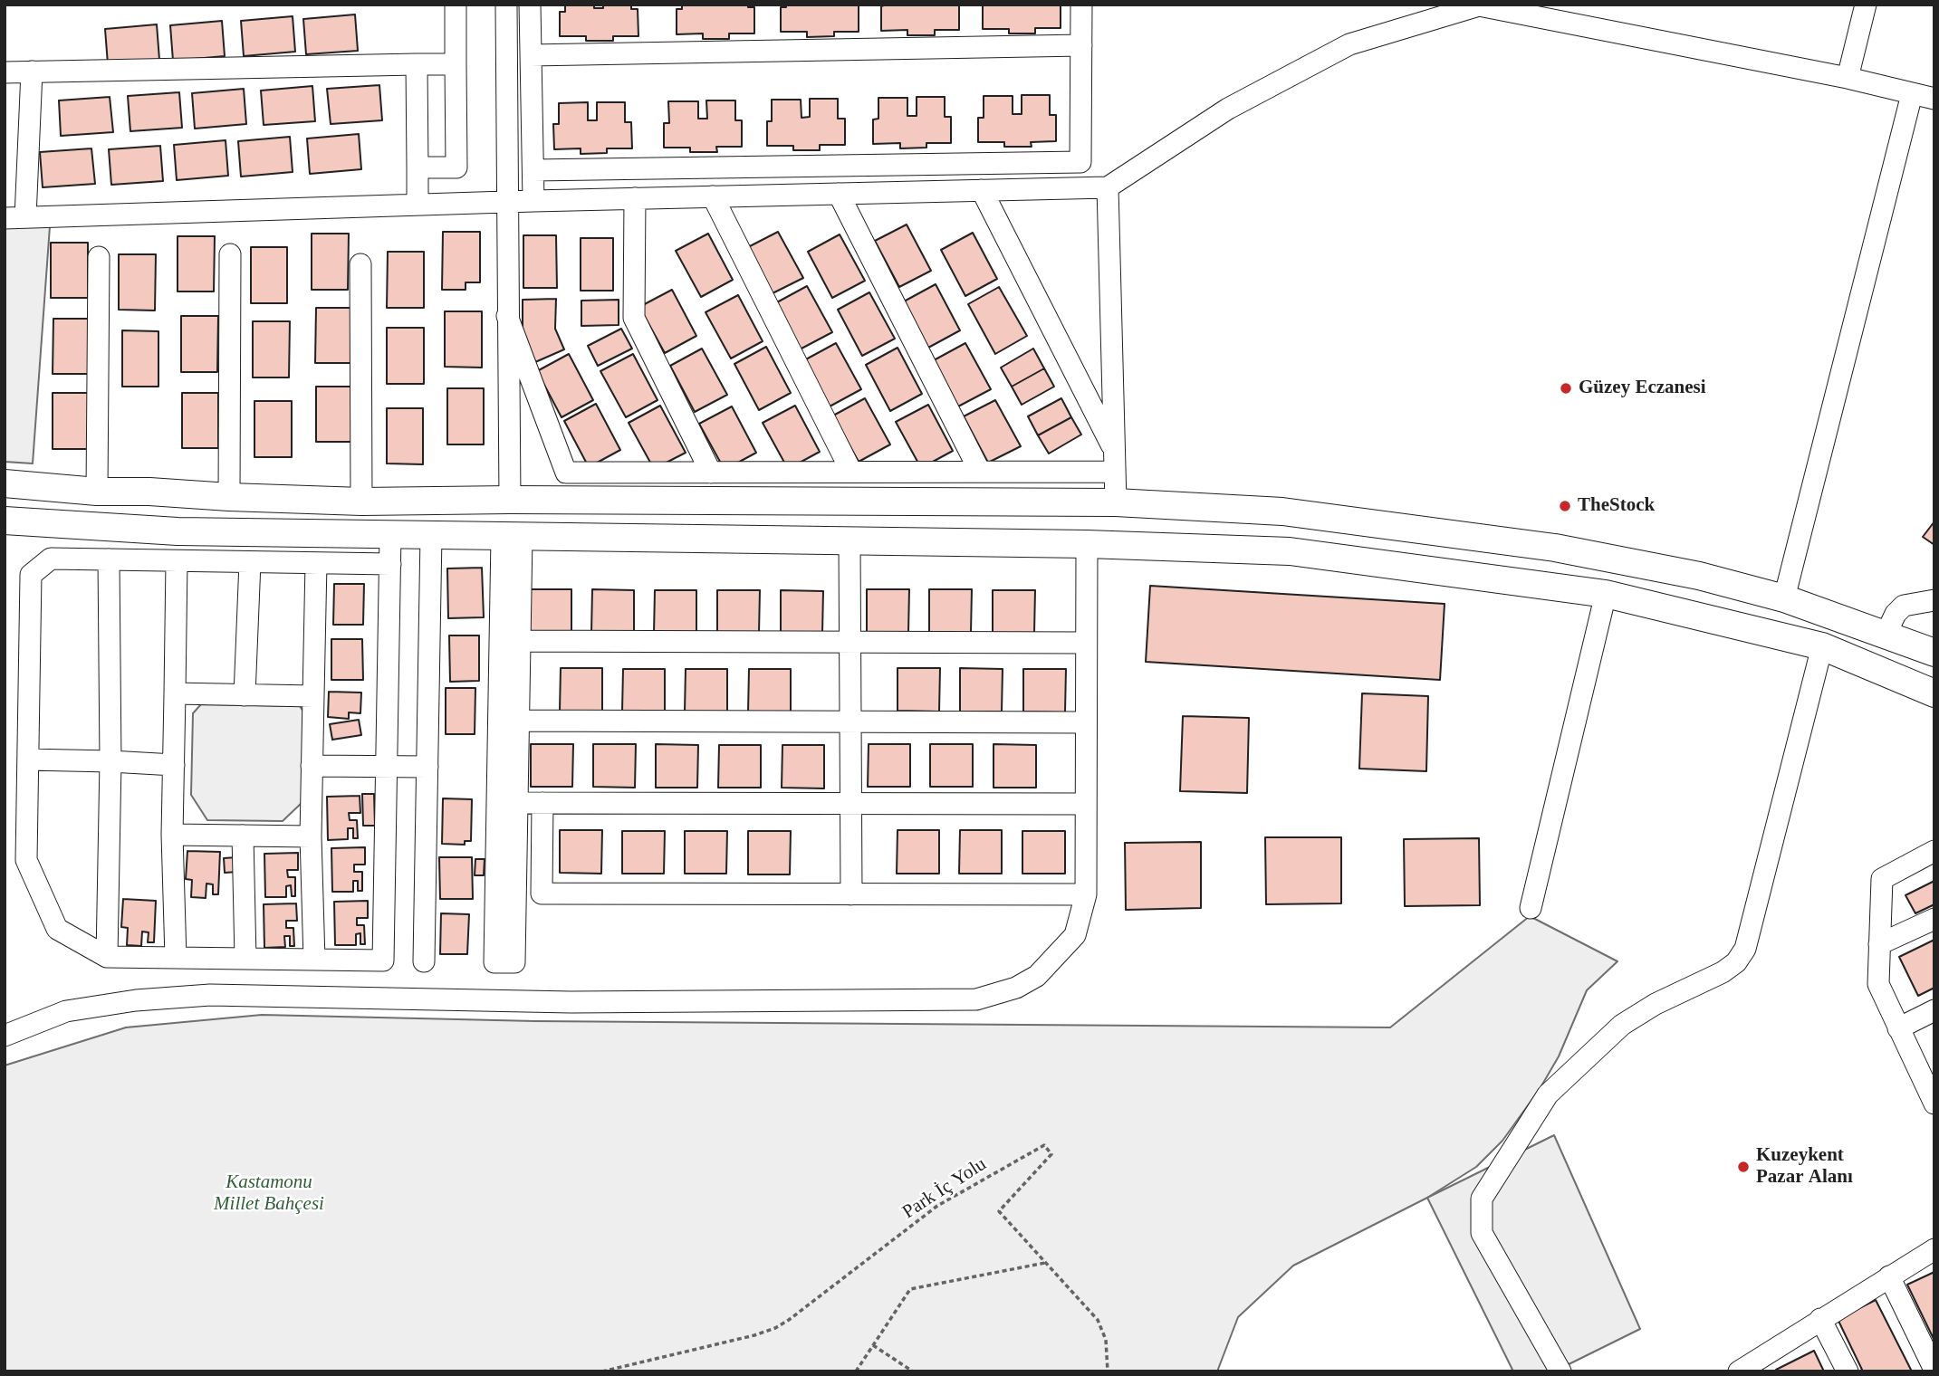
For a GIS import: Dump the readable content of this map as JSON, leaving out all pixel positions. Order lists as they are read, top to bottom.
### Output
{
  "streets": {
    "path": ["Park İç Yolu"]
  },
  "parks": ["Kastamonu Millet Bahçesi"],
  "places": ["Güzey Eczanesi", "TheStock", "Kuzeykent Pazar Alanı"]
}
